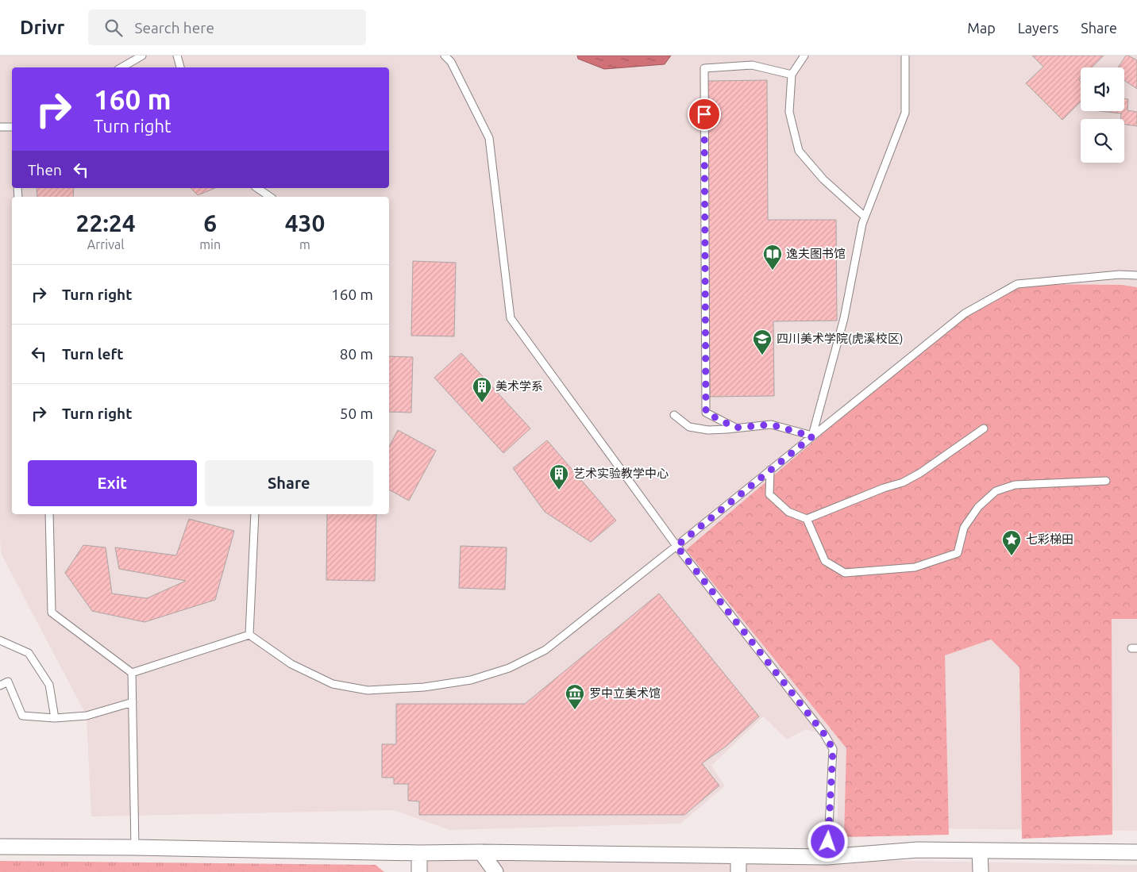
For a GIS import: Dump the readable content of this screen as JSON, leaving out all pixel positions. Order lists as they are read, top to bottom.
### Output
{
  "places": {
    "library": ["逸夫图书馆"],
    "school or university": ["四川美术学院(虎溪校区)"],
    "building": ["美术学系", "艺术实验教学中心"],
    "place": ["七彩梯田"],
    "museum": ["罗中立美术馆"]
  },
  "page": {
    "header": "Drivr",
    "search": "Search here",
    "nav": ["Map", "Layers", "Share"],
    "turn": ["160 m", "Turn right"],
    "then": "Then",
    "eta": [
      "22:24",
      "Arrival",
      "6",
      "min",
      "430",
      "m"
    ],
    "list": [
      {
        "name": "Turn right",
        "value": "160 m"
      },
      {
        "name": "Turn left",
        "value": "80 m"
      },
      {
        "name": "Turn right",
        "value": "50 m"
      }
    ],
    "buttons": ["Exit", "Share"]
  }
}
